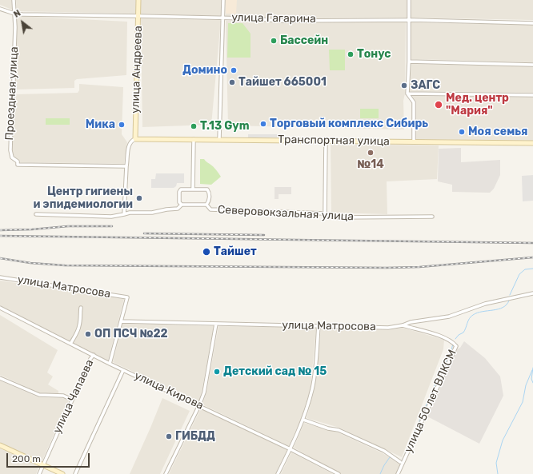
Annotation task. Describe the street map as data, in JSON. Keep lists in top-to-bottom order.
{
  "streets": {
    "street": [
      "улица Гагарина",
      "улица Андреева",
      "Проездная улица",
      "Транспортная улица",
      "Северовокзальная улица",
      "улица Матросова",
      "улица Кирова",
      "улица Чапаева",
      "улица 50 лет ВЛКСМ"
    ]
  },
  "crossings": [
    ["улица Гагарина", "улица Андреева"],
    ["улица Гагарина", "Проездная улица"],
    ["улица Андреева", "Транспортная улица"],
    ["улица Матросова", "улица 50 лет ВЛКСМ"],
    ["улица Кирова", "улица Чапаева"]
  ],
  "places": [
    "Бассейн",
    "Тонус",
    "Домино",
    "Тайшет 665001",
    "ЗАГС",
    "Мед. центр \"Мария\"",
    "Торговый комплекс Сибирь",
    "Мика",
    "T.13 Gym",
    "Моя семья",
    "№14",
    "Центр гигиены и эпидемиологии",
    "Тайшет",
    "ОП ПСЧ №22",
    "Детский сад № 15",
    "ГИБДД"
  ],
  "scale_bar": "200 m",
  "north": "top left"
}
